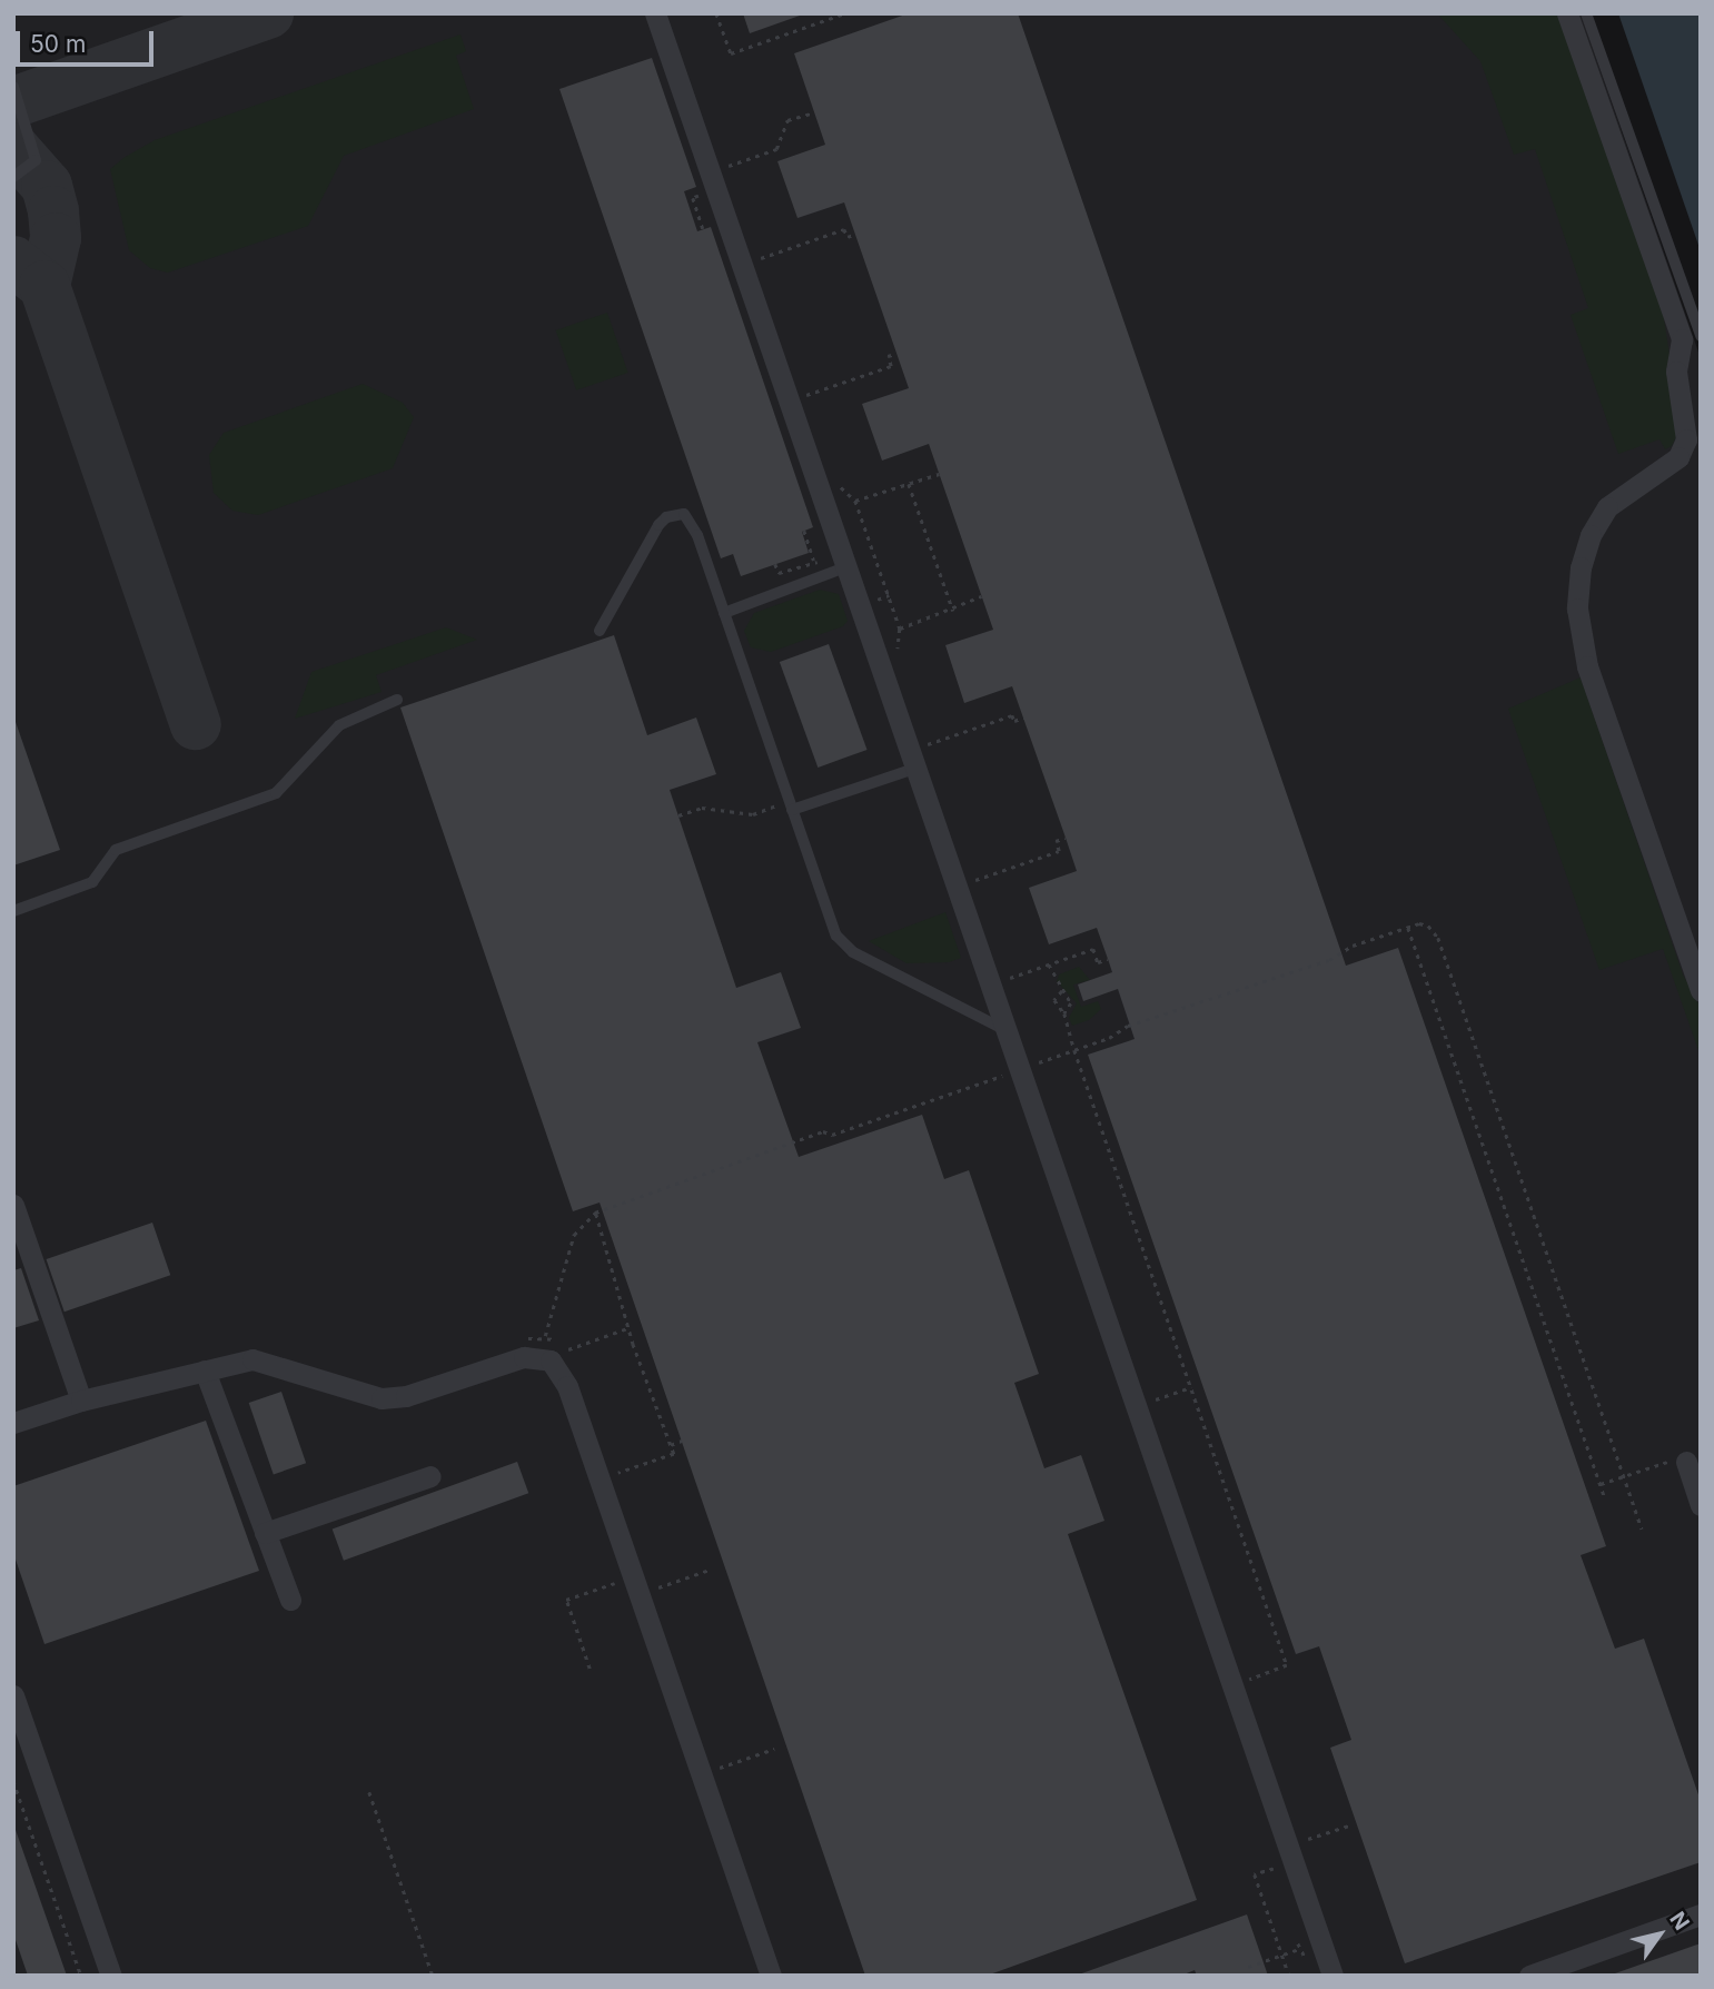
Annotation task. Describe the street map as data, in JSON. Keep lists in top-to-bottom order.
{
  "scale_bar": "50 m",
  "north": "top right"
}
